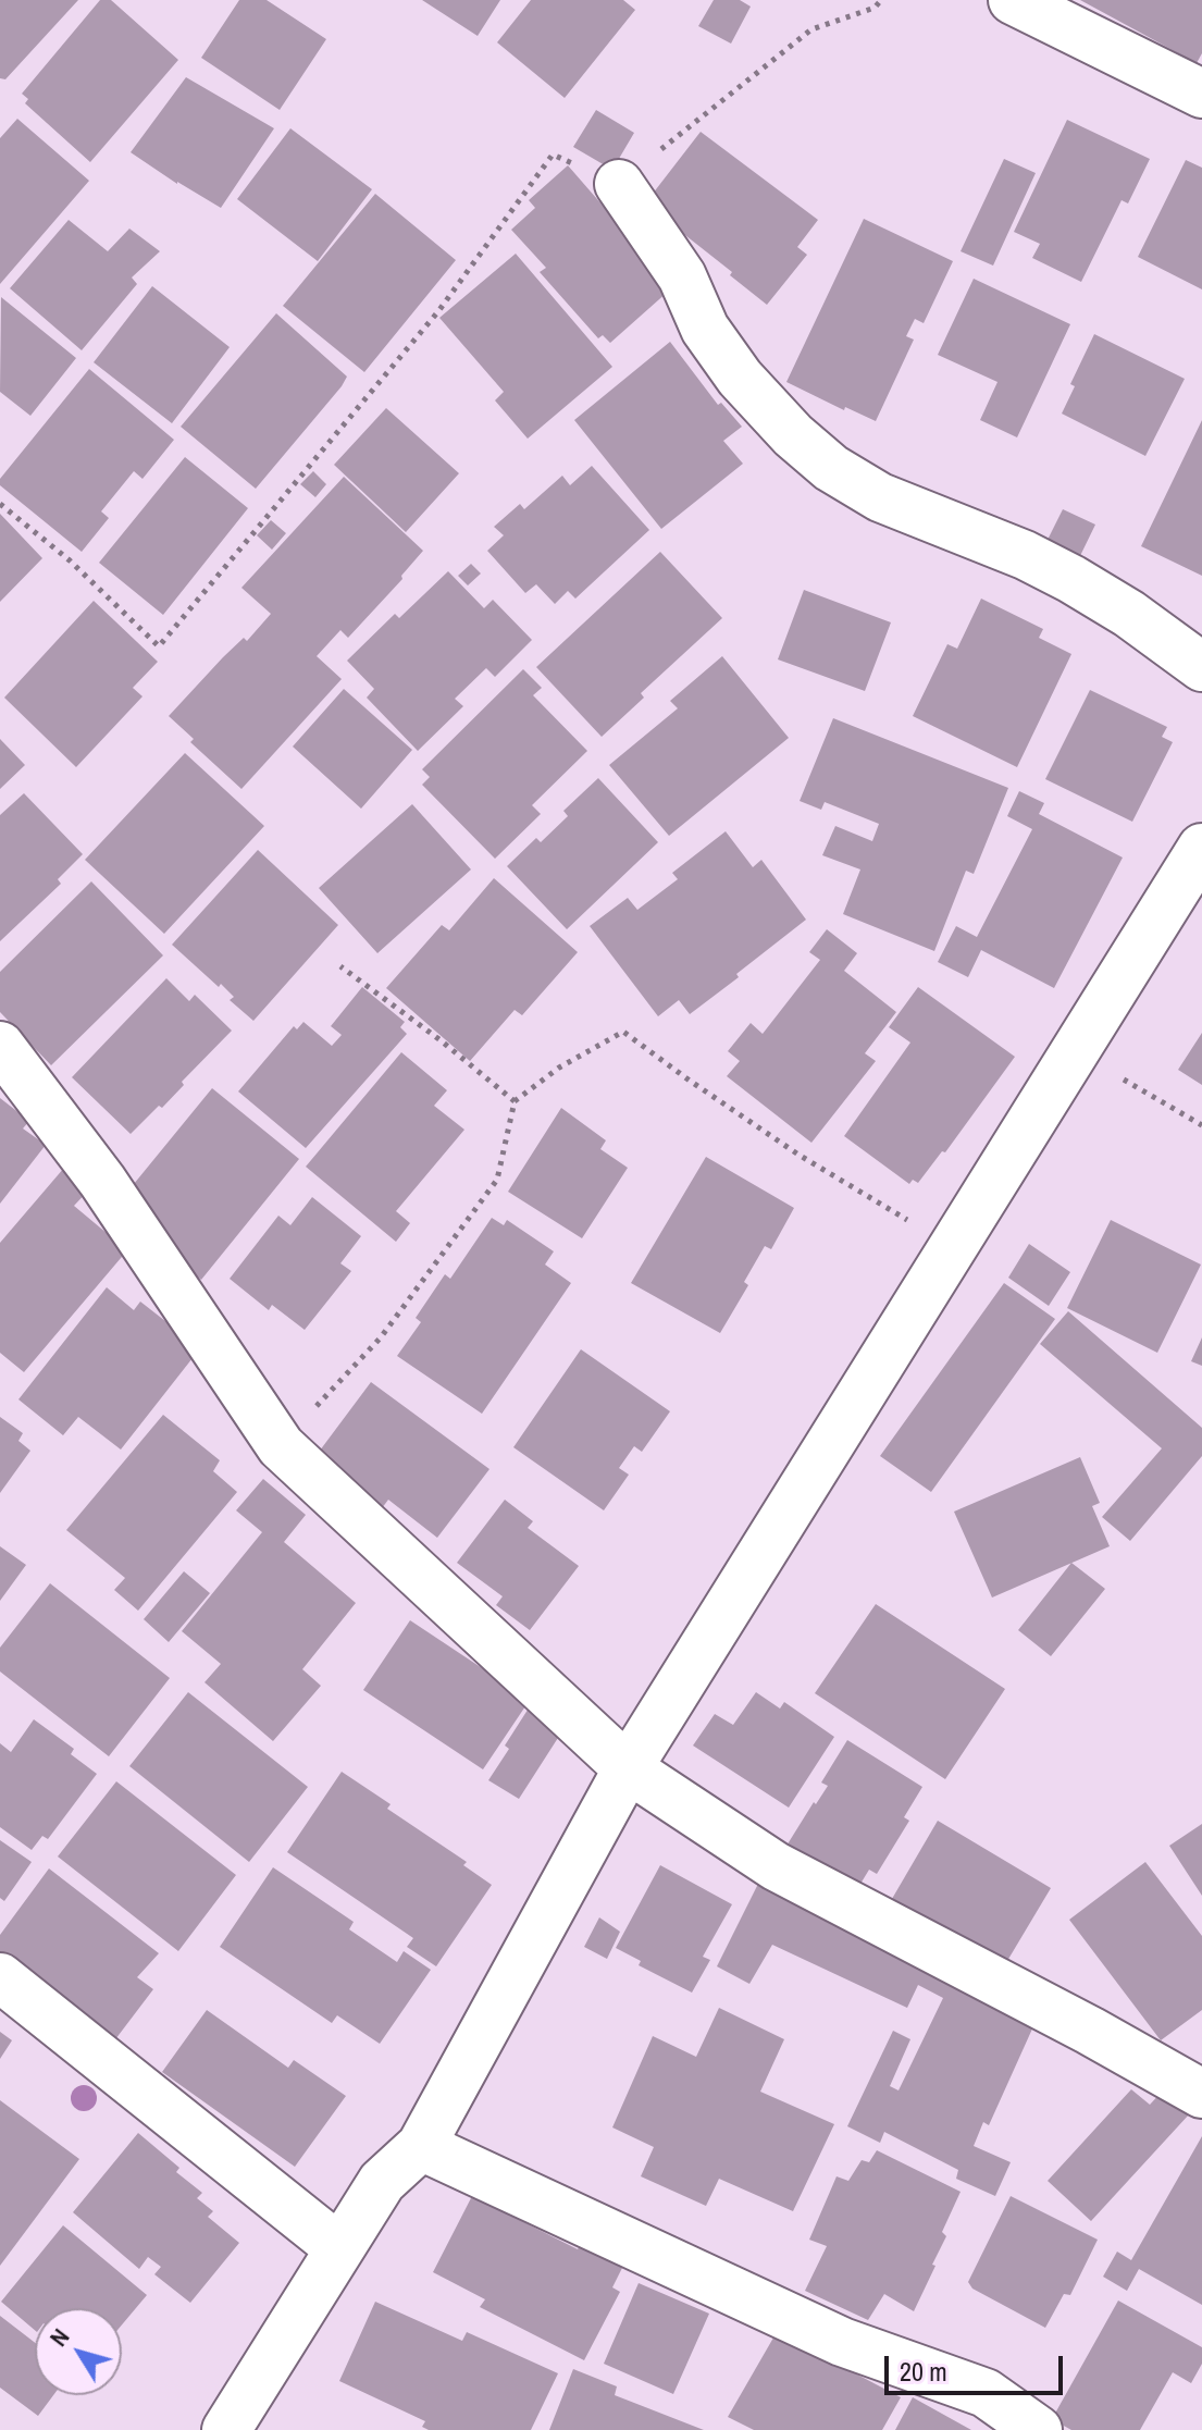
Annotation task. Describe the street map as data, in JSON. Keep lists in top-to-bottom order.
{
  "scale_bar": "20 m",
  "north": "top left"
}
